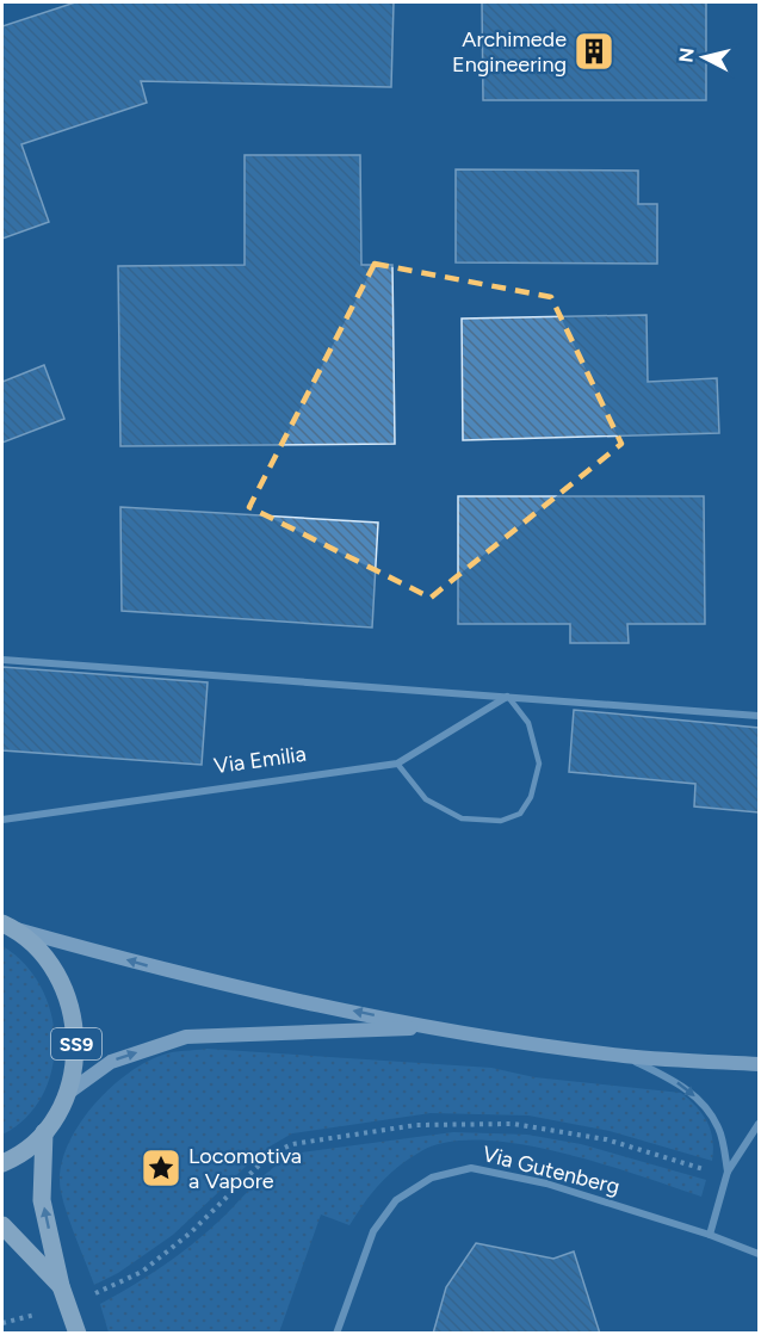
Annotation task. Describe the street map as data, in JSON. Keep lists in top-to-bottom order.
{
  "streets": {
    "main road": ["SS9"],
    "street": ["Via Emilia", "Via Gutenberg"]
  },
  "places": {
    "building": ["Archimede Engineering"],
    "place": ["Locomotiva a Vapore"]
  },
  "north": "left"
}
